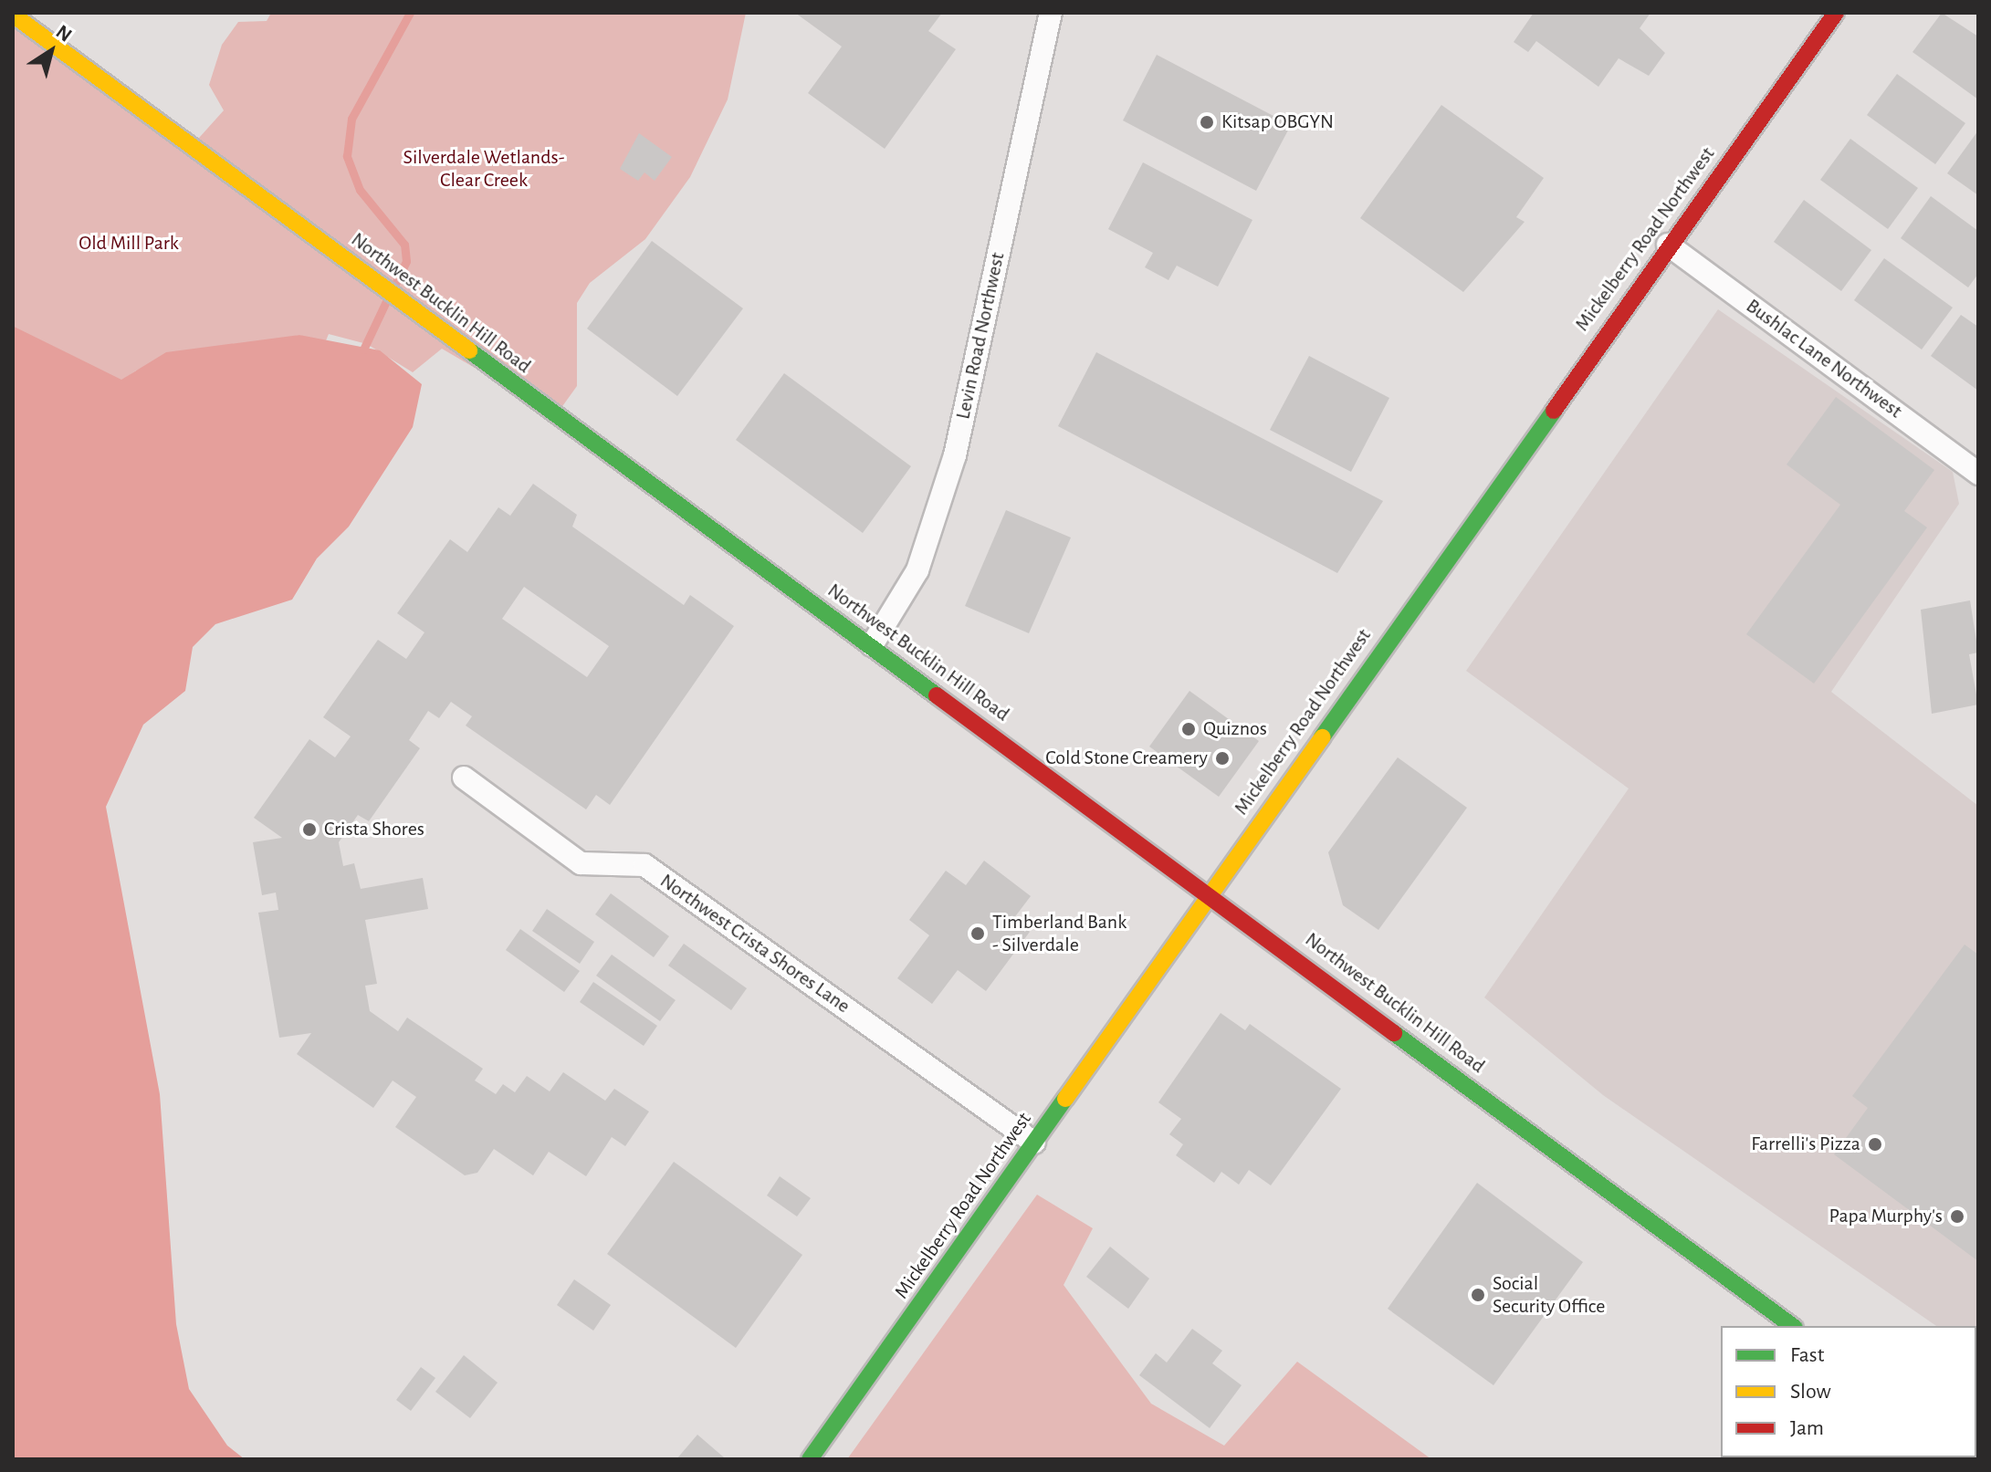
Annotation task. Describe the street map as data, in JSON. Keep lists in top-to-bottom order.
{
  "streets": {
    "main road": ["Mickelberry Road Northwest", "Northwest Bucklin Hill Road"],
    "street": ["Levin Road Northwest", "Bushlac Lane Northwest", "Northwest Crista Shores Lane"]
  },
  "crossings": [
    ["Mickelberry Road Northwest", "Northwest Bucklin Hill Road"],
    ["Mickelberry Road Northwest", "Bushlac Lane Northwest"],
    ["Mickelberry Road Northwest", "Northwest Crista Shores Lane"],
    ["Northwest Bucklin Hill Road", "Levin Road Northwest"]
  ],
  "parks": ["Silverdale Wetlands- Clear Creek", "Old Mill Park"],
  "places": [
    "Kitsap OBGYN",
    "Quiznos",
    "Cold Stone Creamery",
    "Crista Shores",
    "Timberland Bank - Silverdale",
    "Farrelli's Pizza",
    "Papa Murphy's",
    "Social Security Office"
  ],
  "legend": ["Fast", "Slow", "Jam"],
  "north": "top right"
}
